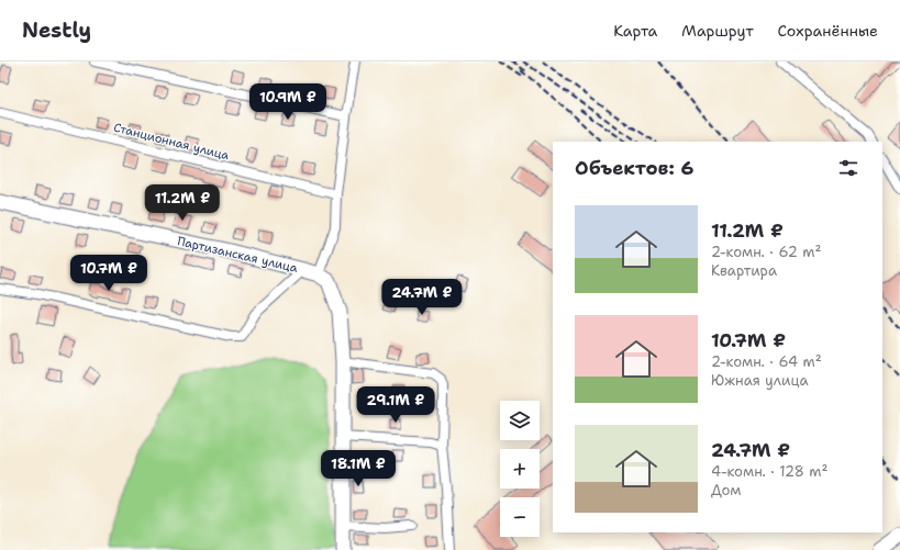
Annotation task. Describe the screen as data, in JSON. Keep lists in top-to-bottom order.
{
  "streets": {
    "main road": ["Партизанская улица"],
    "street": ["Станционная улица"]
  },
  "page": {
    "header": "Nestly",
    "nav": ["Карта", "Маршрут", "Сохранённые"],
    "price": [
      "10.9M ₽",
      "11.2M ₽",
      "10.7M ₽",
      "24.7M ₽",
      "29.1M ₽",
      "18.1M ₽"
    ],
    "heading": "Объектов: 6",
    "list": [
      {
        "name": "11.2M ₽",
        "note": "2-комн. · 62 m² · Квартира"
      },
      {
        "name": "10.7M ₽",
        "note": "2-комн. · 64 m² · Южная улица"
      },
      {
        "name": "24.7M ₽",
        "note": "4-комн. · 128 m² · Дом"
      }
    ],
    "map_buttons": ["+", "−"]
  }
}
